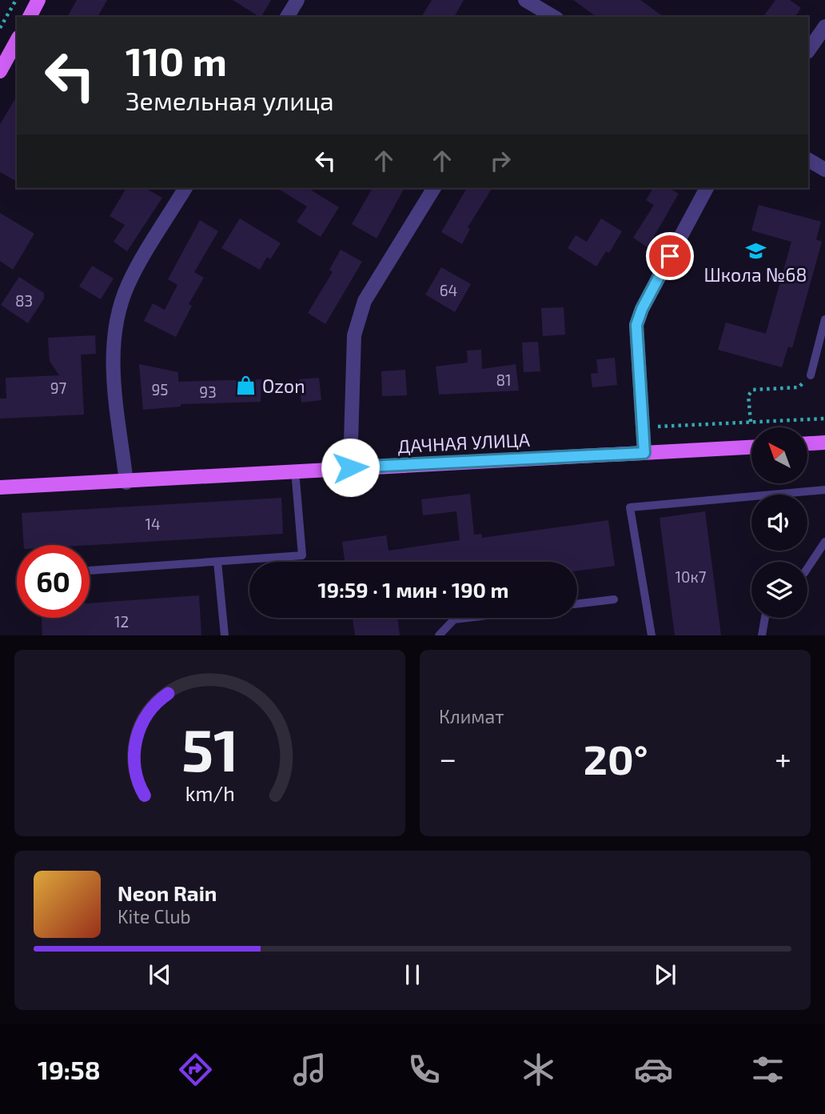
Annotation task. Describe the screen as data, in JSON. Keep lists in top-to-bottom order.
{
  "streets": {
    "main road": ["ДАЧНАЯ УЛИЦА"]
  },
  "places": {
    "school or university": ["Школа №68"],
    "shop": ["Ozon"]
  },
  "house_numbers": [
    "64",
    "83",
    "81",
    "97",
    "95",
    "93",
    "14",
    "10к7",
    "12"
  ],
  "north": "top left",
  "page": {
    "turn": ["110 m", "Земельная улица"],
    "limit": "60",
    "trip": "19:59 · 1 мин · 190 m",
    "tile": "Климат",
    "heat": ["−", "20°", "+"],
    "song": ["Neon Rain", "Kite Club"],
    "tabs": "19:58",
    "gauge": ["51", "km/h"]
  }
}
